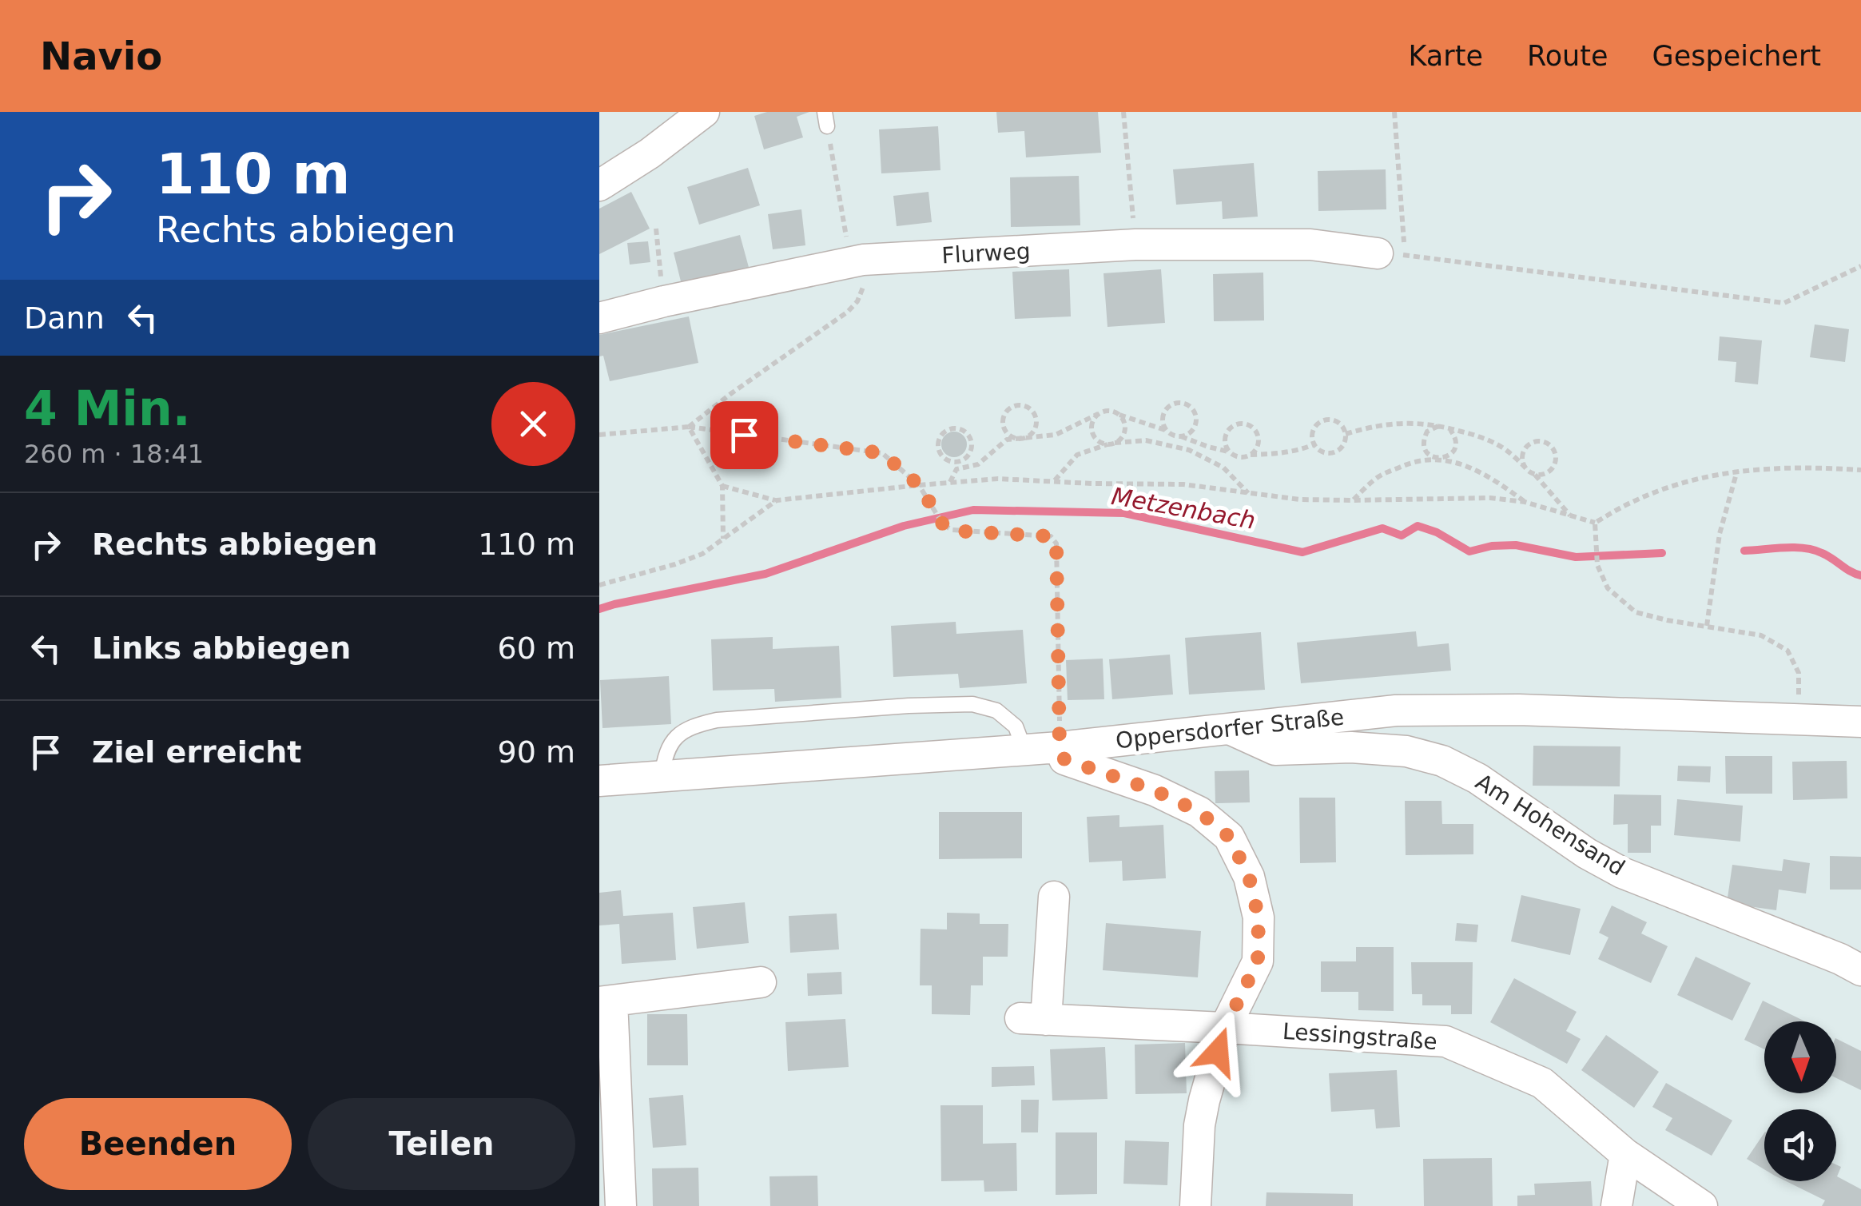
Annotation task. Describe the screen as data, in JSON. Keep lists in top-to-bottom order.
{
  "streets": {
    "street": [
      "Flurweg",
      "Oppersdorfer Straße",
      "Am Hohensand",
      "Lessingstraße"
    ]
  },
  "crossings": [
    ["Oppersdorfer Straße", "Am Hohensand"]
  ],
  "water": ["Metzenbach"],
  "north": "bottom",
  "page": {
    "header": "Navio",
    "nav": ["Karte", "Route", "Gespeichert"],
    "turn": ["110 m", "Rechts abbiegen"],
    "then": "Dann",
    "heading": ["4 Min.", "260 m · 18:41"],
    "list": [
      {
        "name": "Rechts abbiegen",
        "value": "110 m"
      },
      {
        "name": "Links abbiegen",
        "value": "60 m"
      },
      {
        "name": "Ziel erreicht",
        "value": "90 m"
      }
    ],
    "buttons": ["Beenden", "Teilen"]
  }
}
